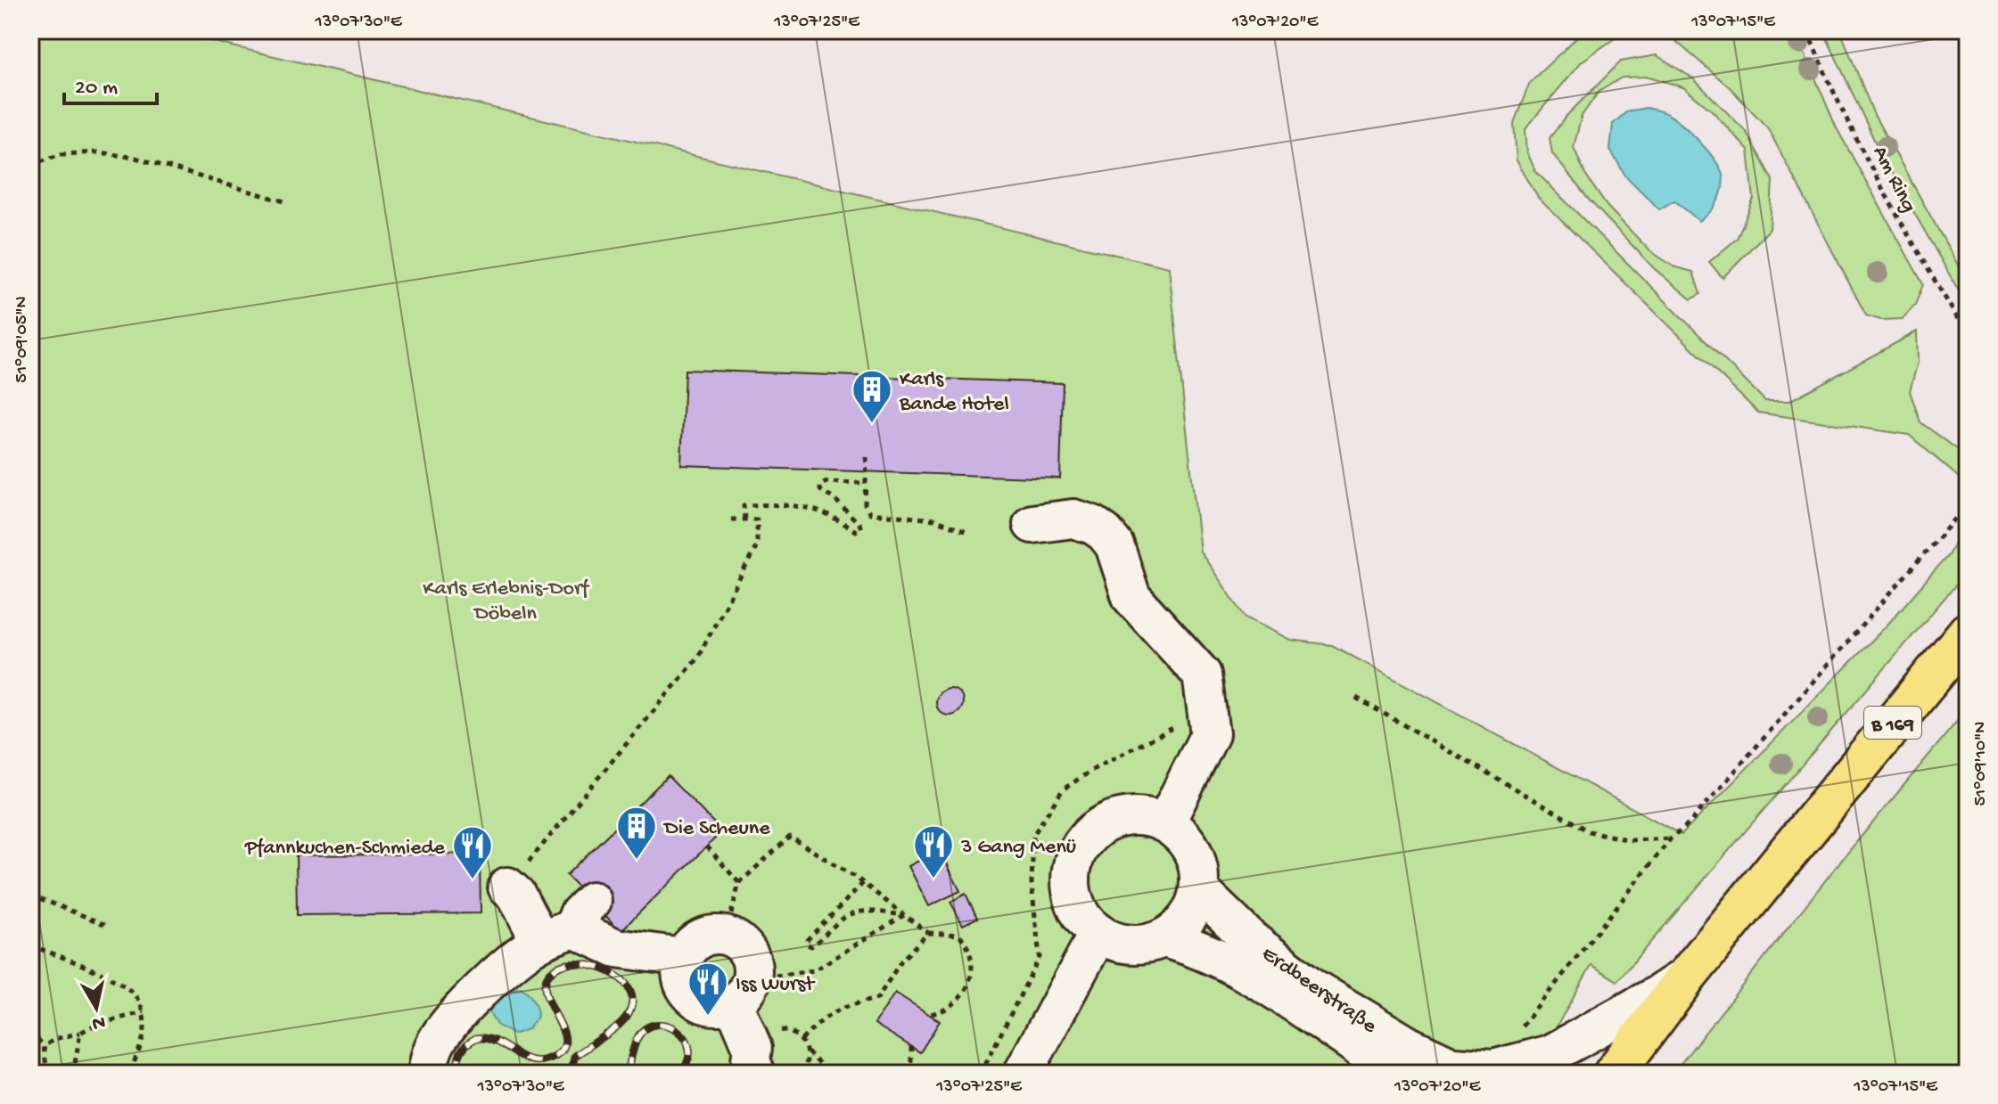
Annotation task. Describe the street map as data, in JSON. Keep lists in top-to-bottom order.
{
  "streets": {
    "main road": ["B 169"],
    "street": ["Erdbeerstraße"],
    "path": ["Am Ring"]
  },
  "crossings": [
    ["B 169", "Erdbeerstraße"]
  ],
  "parks": ["Karls Erlebnis-Dorf Döbeln"],
  "places": {
    "building": ["Karls Bande Hotel", "Die Scheune"],
    "restaurant": ["3 Gang Menü", "Pfannkuchen-Schmiede", "Iss Wurst"]
  },
  "scale_bar": "20 m",
  "north": "bottom",
  "coordinates": [
    "13°07'30\"E",
    "13°07'25\"E",
    "13°07'20\"E",
    "13°07'15\"E",
    "51°09'05\"N",
    "51°09'10\"N"
  ]
}
